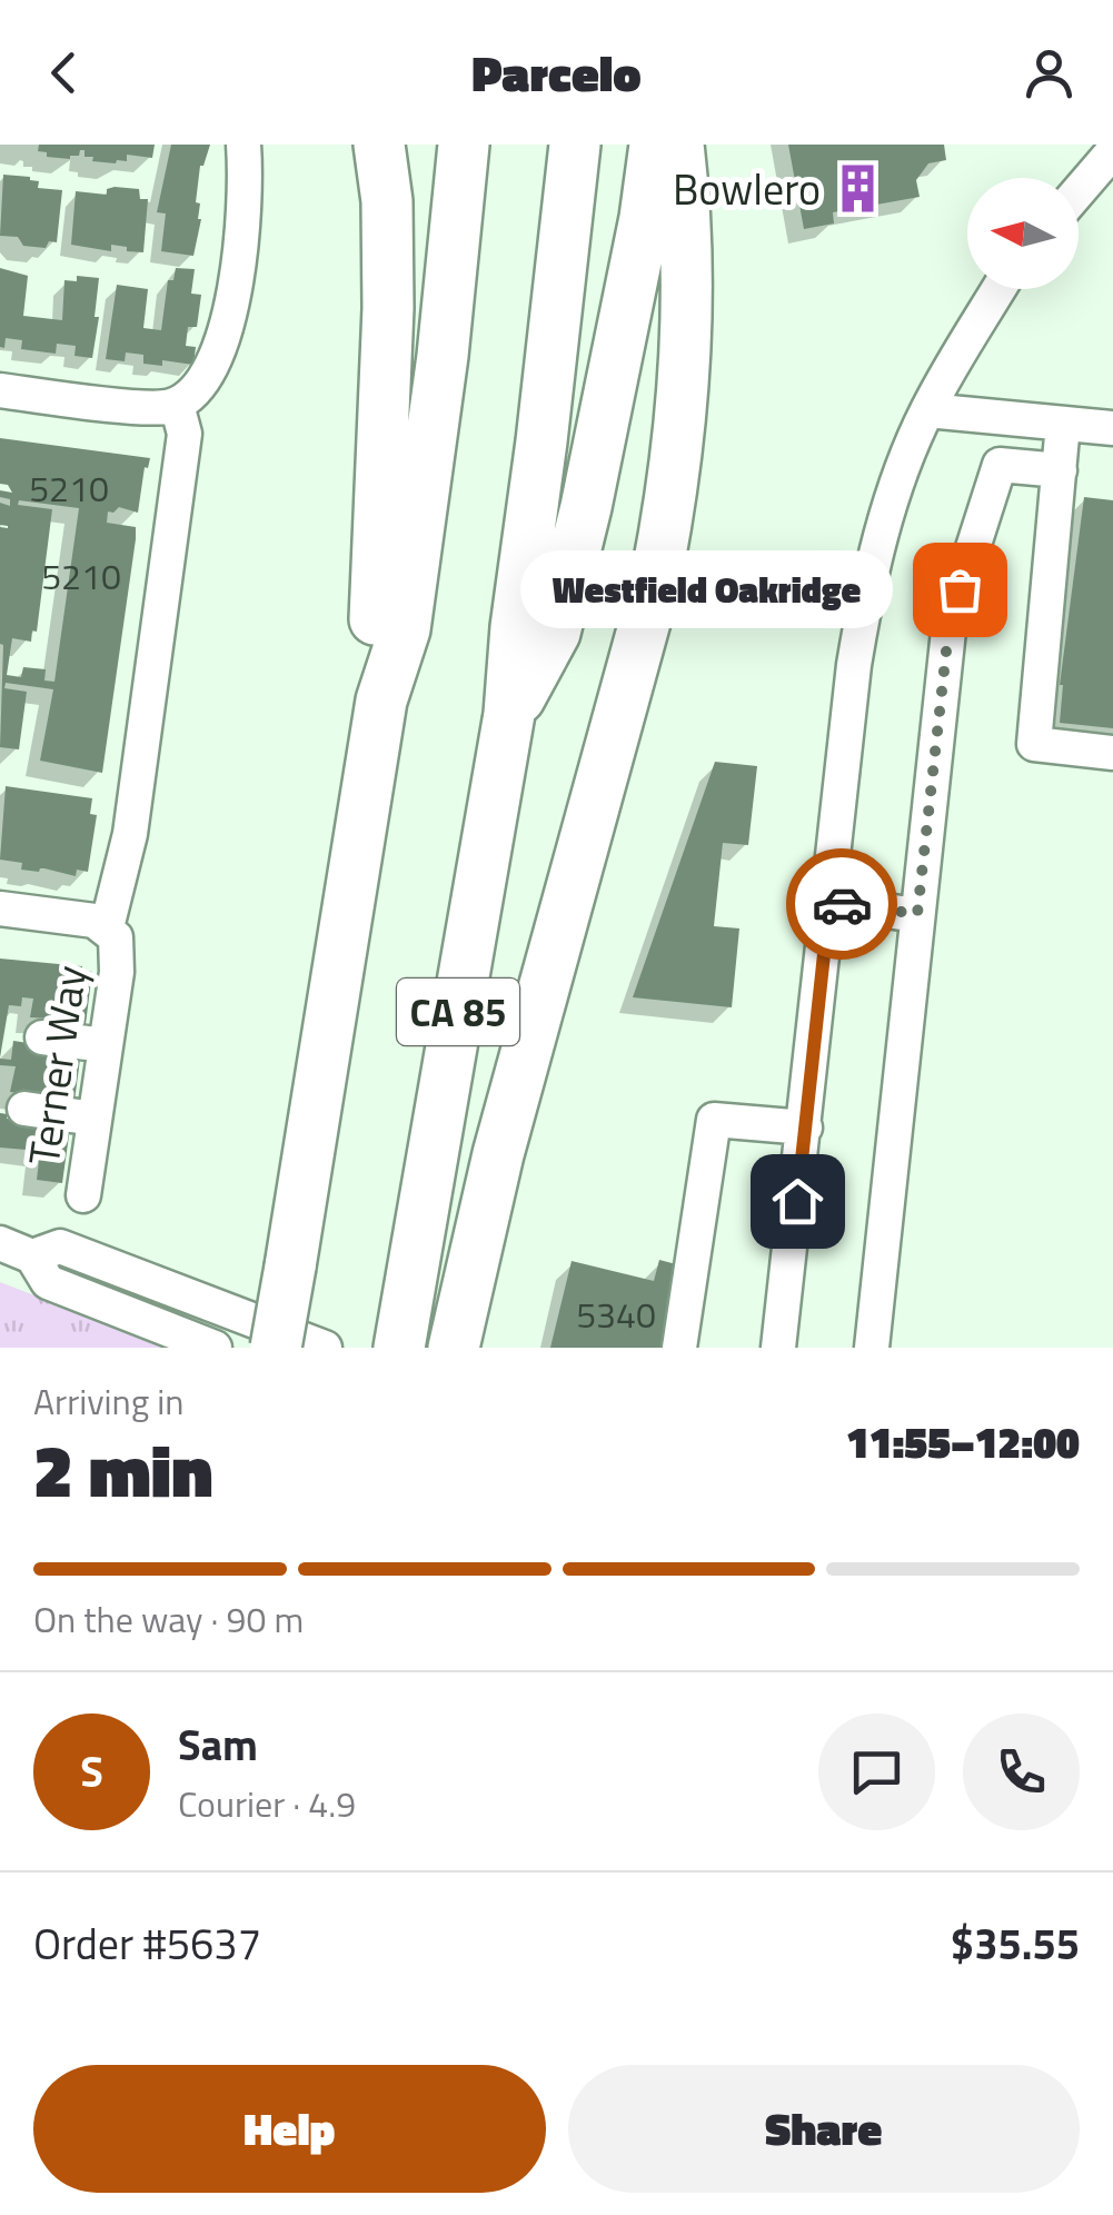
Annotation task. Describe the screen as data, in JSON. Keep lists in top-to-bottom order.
{
  "streets": {
    "highway": ["CA 85"],
    "street": ["Terner Way"]
  },
  "places": {
    "building": ["Bowlero"],
    "other": ["Westfield Oakridge"]
  },
  "house_numbers": ["5210", "5210", "5340"],
  "north": "left",
  "page": {
    "header": "Parcelo",
    "bubble": "Westfield Oakridge",
    "heading": ["2 min", "Arriving in", "11:55–12:00"],
    "panel": [
      "Sam",
      "Courier · 4.9",
      "Order #5637",
      "$35.55"
    ],
    "bar": "On the way · 90 m",
    "round": "S",
    "buttons": ["Help", "Share"]
  }
}
